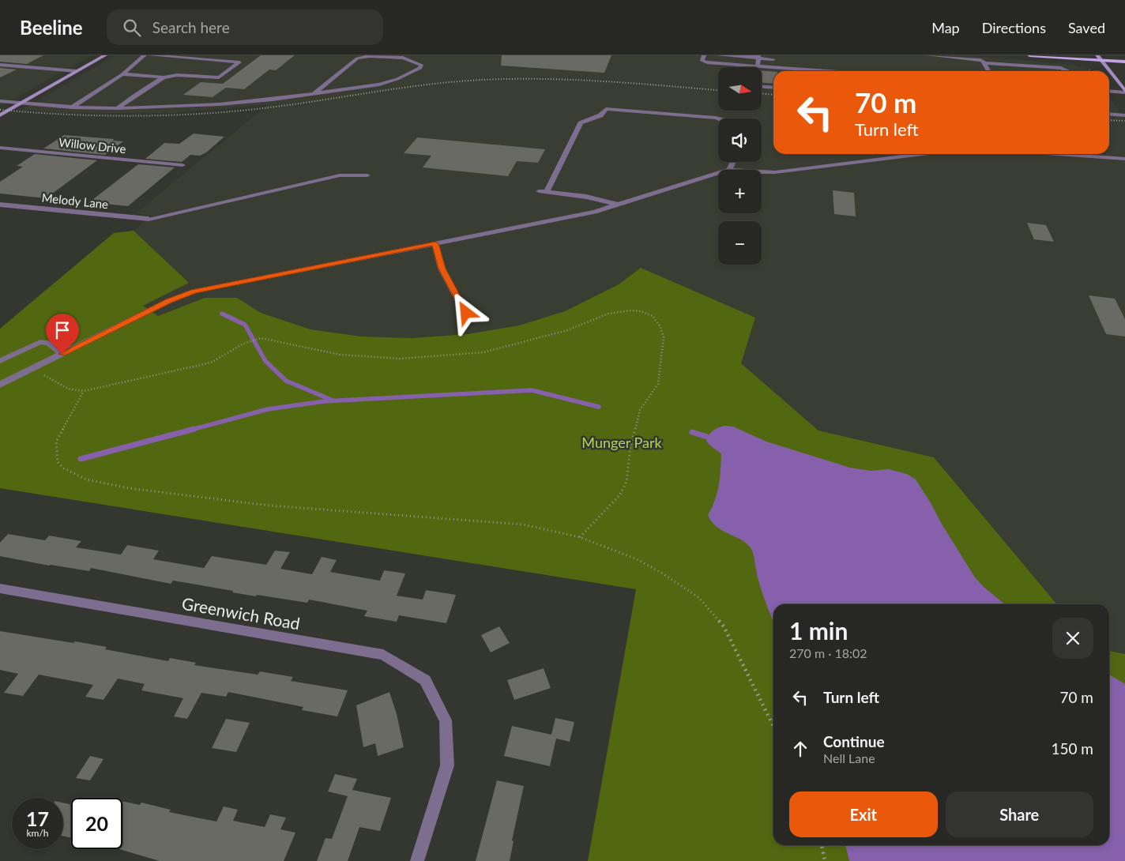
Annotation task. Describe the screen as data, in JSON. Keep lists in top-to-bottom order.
{
  "streets": {
    "street": ["Willow Drive", "Melody Lane", "Greenwich Road"]
  },
  "parks": ["Munger Park"],
  "north": "right",
  "page": {
    "header": "Beeline",
    "search": "Search here",
    "nav": ["Map", "Directions", "Saved"],
    "map_buttons": ["+", "−"],
    "turn": ["70 m", "Turn left"],
    "heading": ["1 min", "270 m · 18:02"],
    "list": [
      {
        "name": "Turn left",
        "value": "70 m"
      },
      {
        "name": "Continue",
        "note": "Nell Lane",
        "value": "150 m"
      }
    ],
    "buttons": ["Exit", "Share"],
    "speed": "17 km/h",
    "limit": "20"
  }
}
